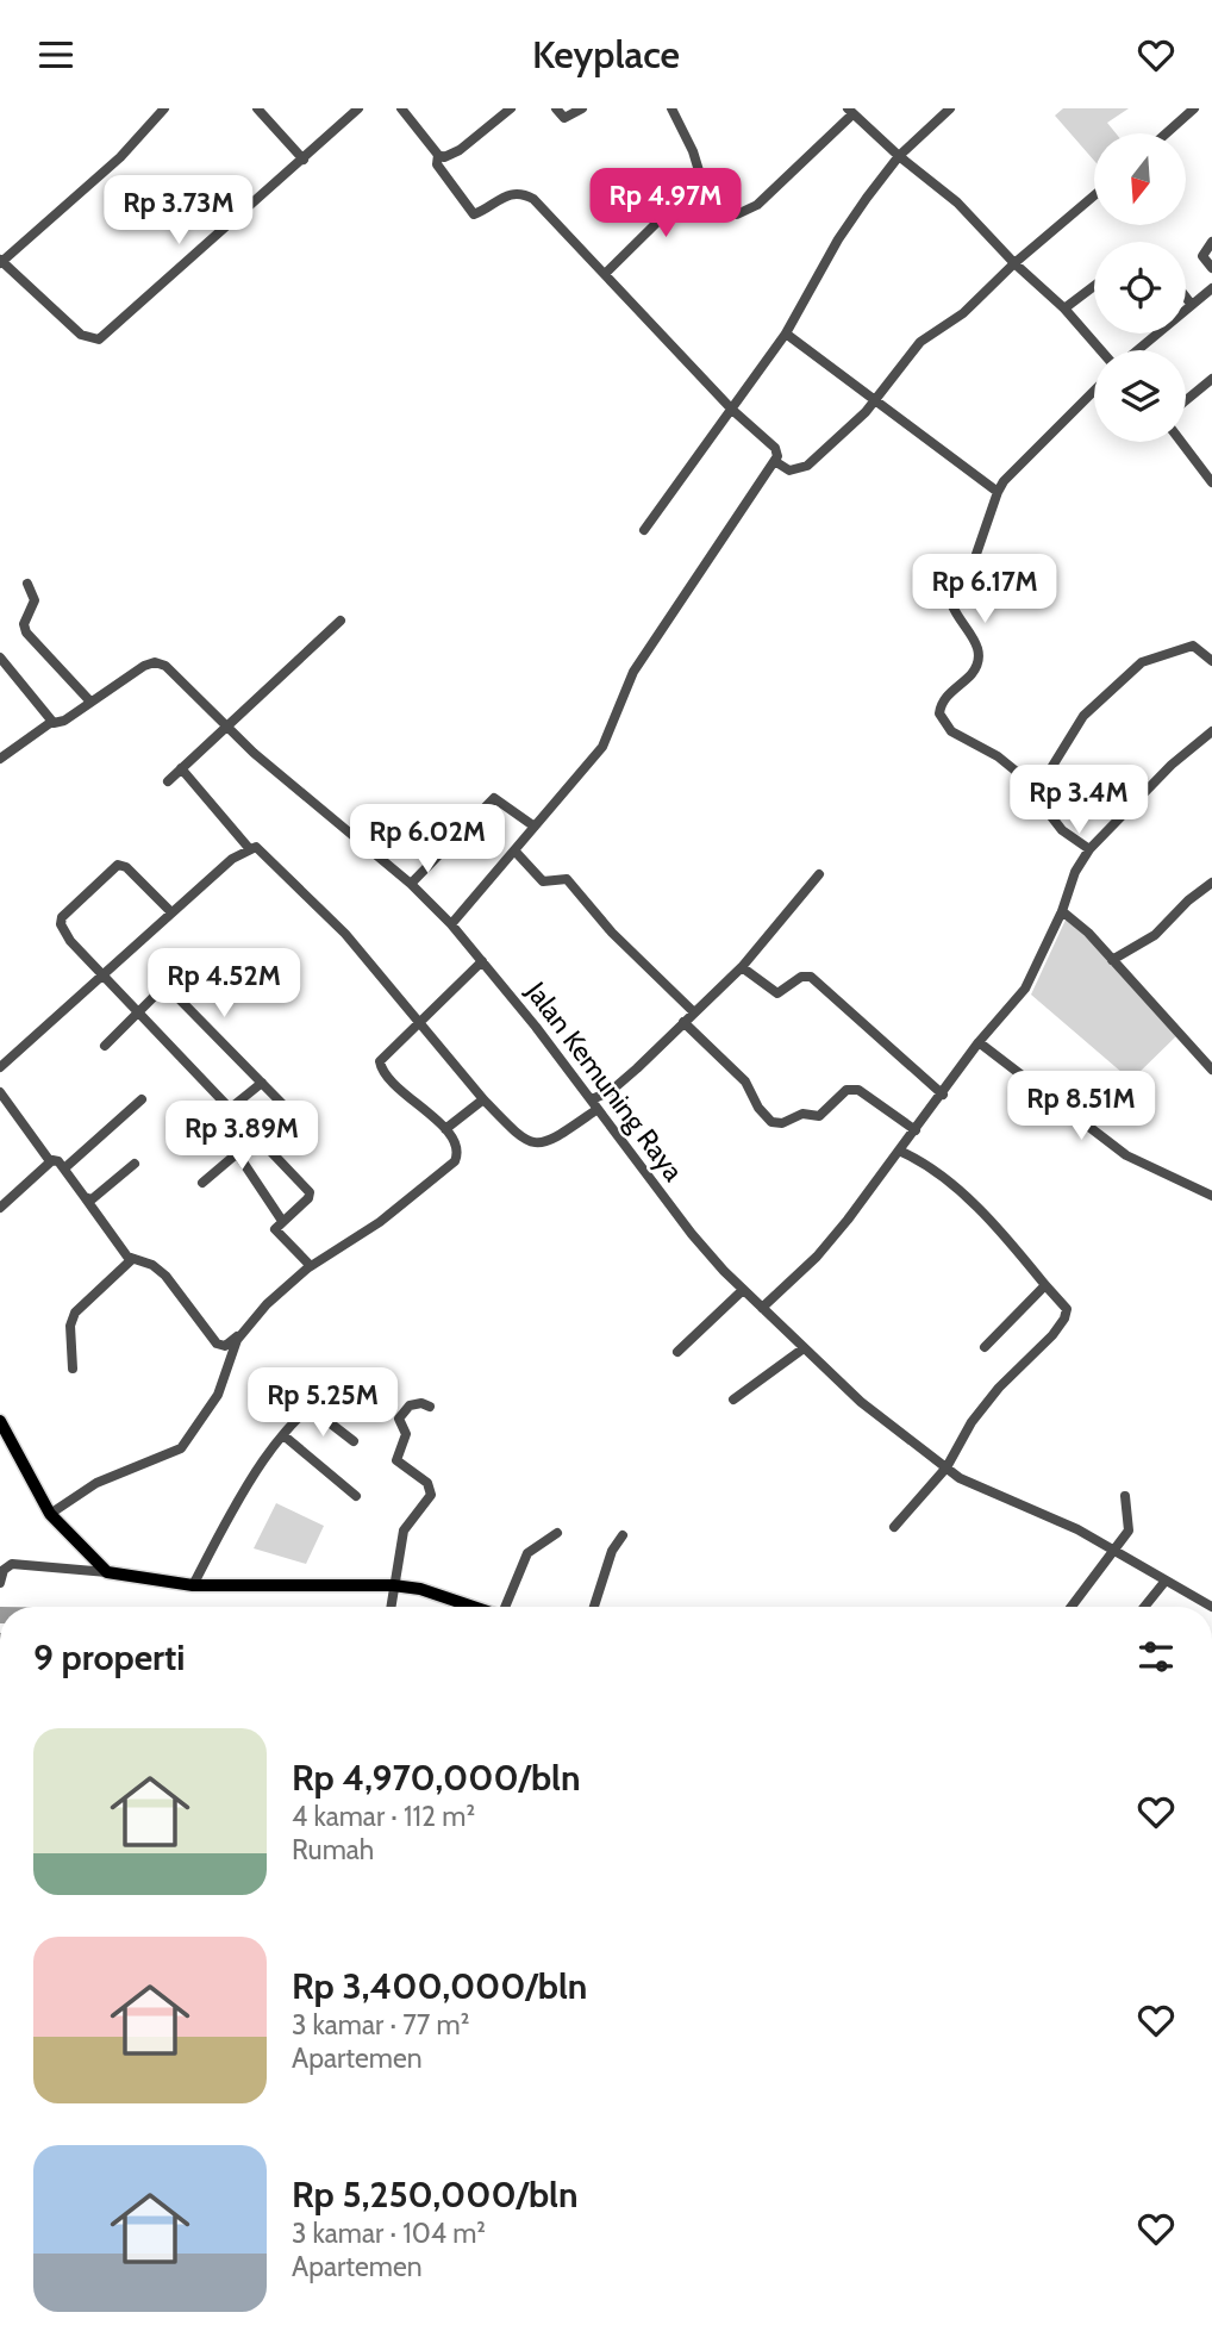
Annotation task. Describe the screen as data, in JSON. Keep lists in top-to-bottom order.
{
  "streets": {
    "street": ["Jalan Kemuning Raya"]
  },
  "north": "bottom",
  "page": {
    "header": "Keyplace",
    "price": [
      "Rp 4.97M",
      "Rp 3.73M",
      "Rp 6.17M",
      "Rp 3.4M",
      "Rp 6.02M",
      "Rp 4.52M",
      "Rp 8.51M",
      "Rp 3.89M",
      "Rp 5.25M"
    ],
    "heading": "9 properti",
    "list": [
      {
        "name": "Rp 4,970,000/bln",
        "note": "4 kamar · 112 m² · Rumah"
      },
      {
        "name": "Rp 3,400,000/bln",
        "note": "3 kamar · 77 m² · Apartemen"
      },
      {
        "name": "Rp 5,250,000/bln",
        "note": "3 kamar · 104 m² · Apartemen"
      }
    ]
  }
}
